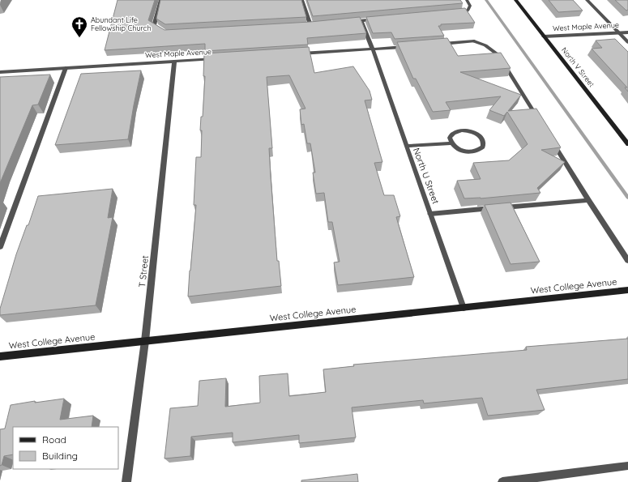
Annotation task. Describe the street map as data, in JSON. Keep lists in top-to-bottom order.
{
  "streets": {
    "street": [
      "West Maple Avenue",
      "North V Street",
      "North U Street",
      "T Street",
      "West College Avenue"
    ]
  },
  "crossings": [
    ["West Maple Avenue", "North V Street"],
    ["West Maple Avenue", "T Street"],
    ["North U Street", "West College Avenue"],
    ["T Street", "West College Avenue"]
  ],
  "places": {
    "church": ["Abundant Life Fellowship Church"]
  },
  "legend": ["Road", "Building"]
}
